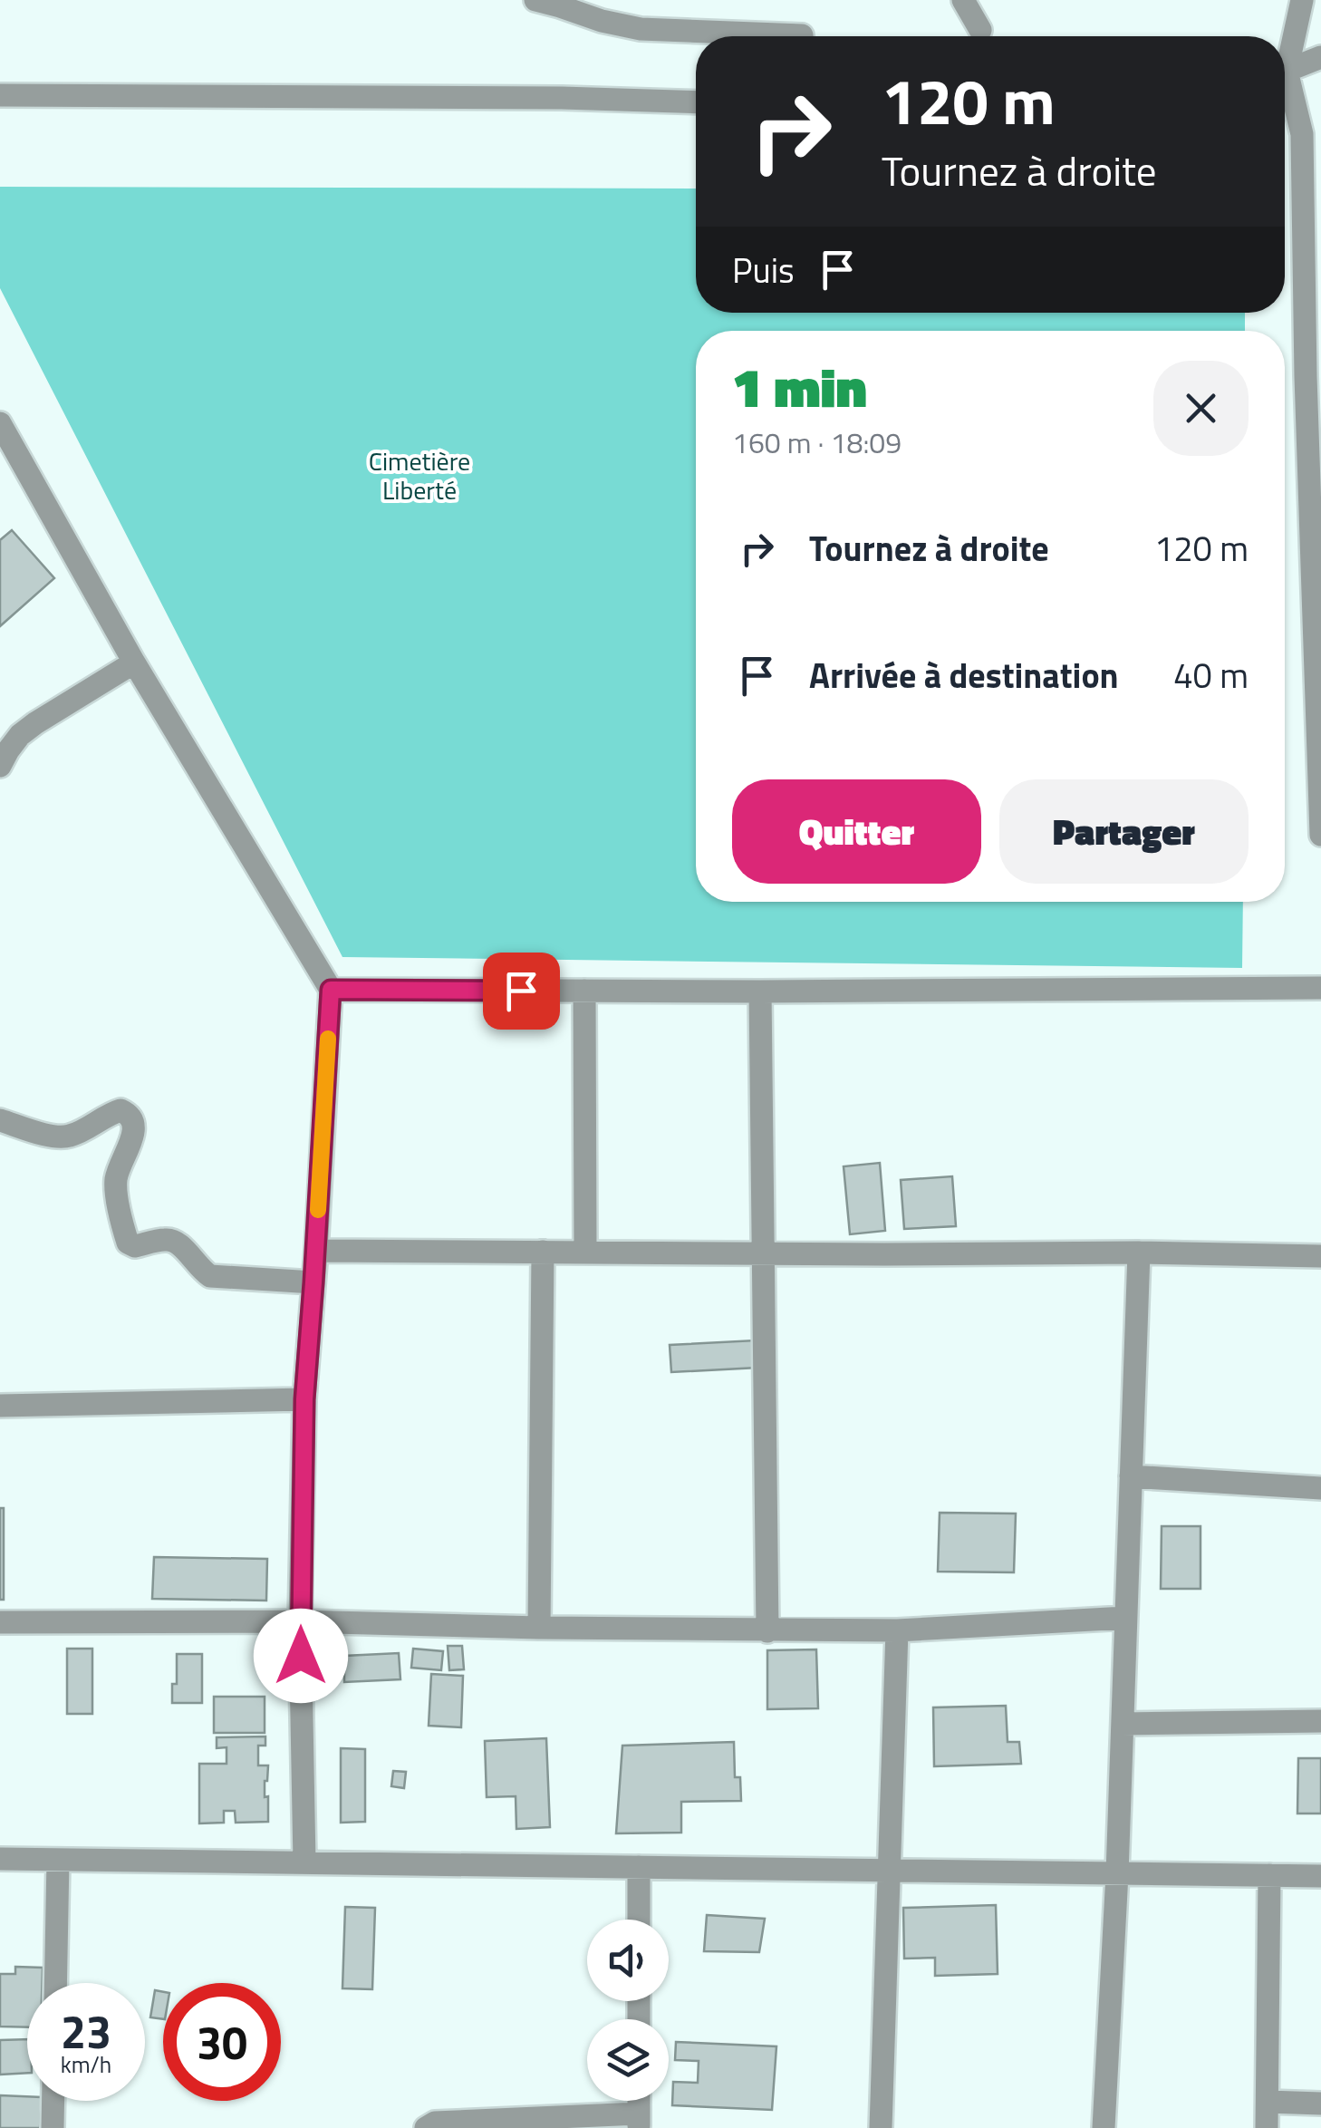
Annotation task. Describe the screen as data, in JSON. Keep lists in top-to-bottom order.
{
  "parks": ["Cimetière Liberté"],
  "page": {
    "turn": ["120 m", "Tournez à droite"],
    "then": "Puis",
    "heading": ["1 min", "160 m · 18:09"],
    "list": [
      {
        "name": "Tournez à droite",
        "value": "120 m"
      },
      {
        "name": "Arrivée à destination",
        "value": "40 m"
      }
    ],
    "buttons": ["Quitter", "Partager"],
    "speed": "23 km/h",
    "limit": "30"
  }
}
